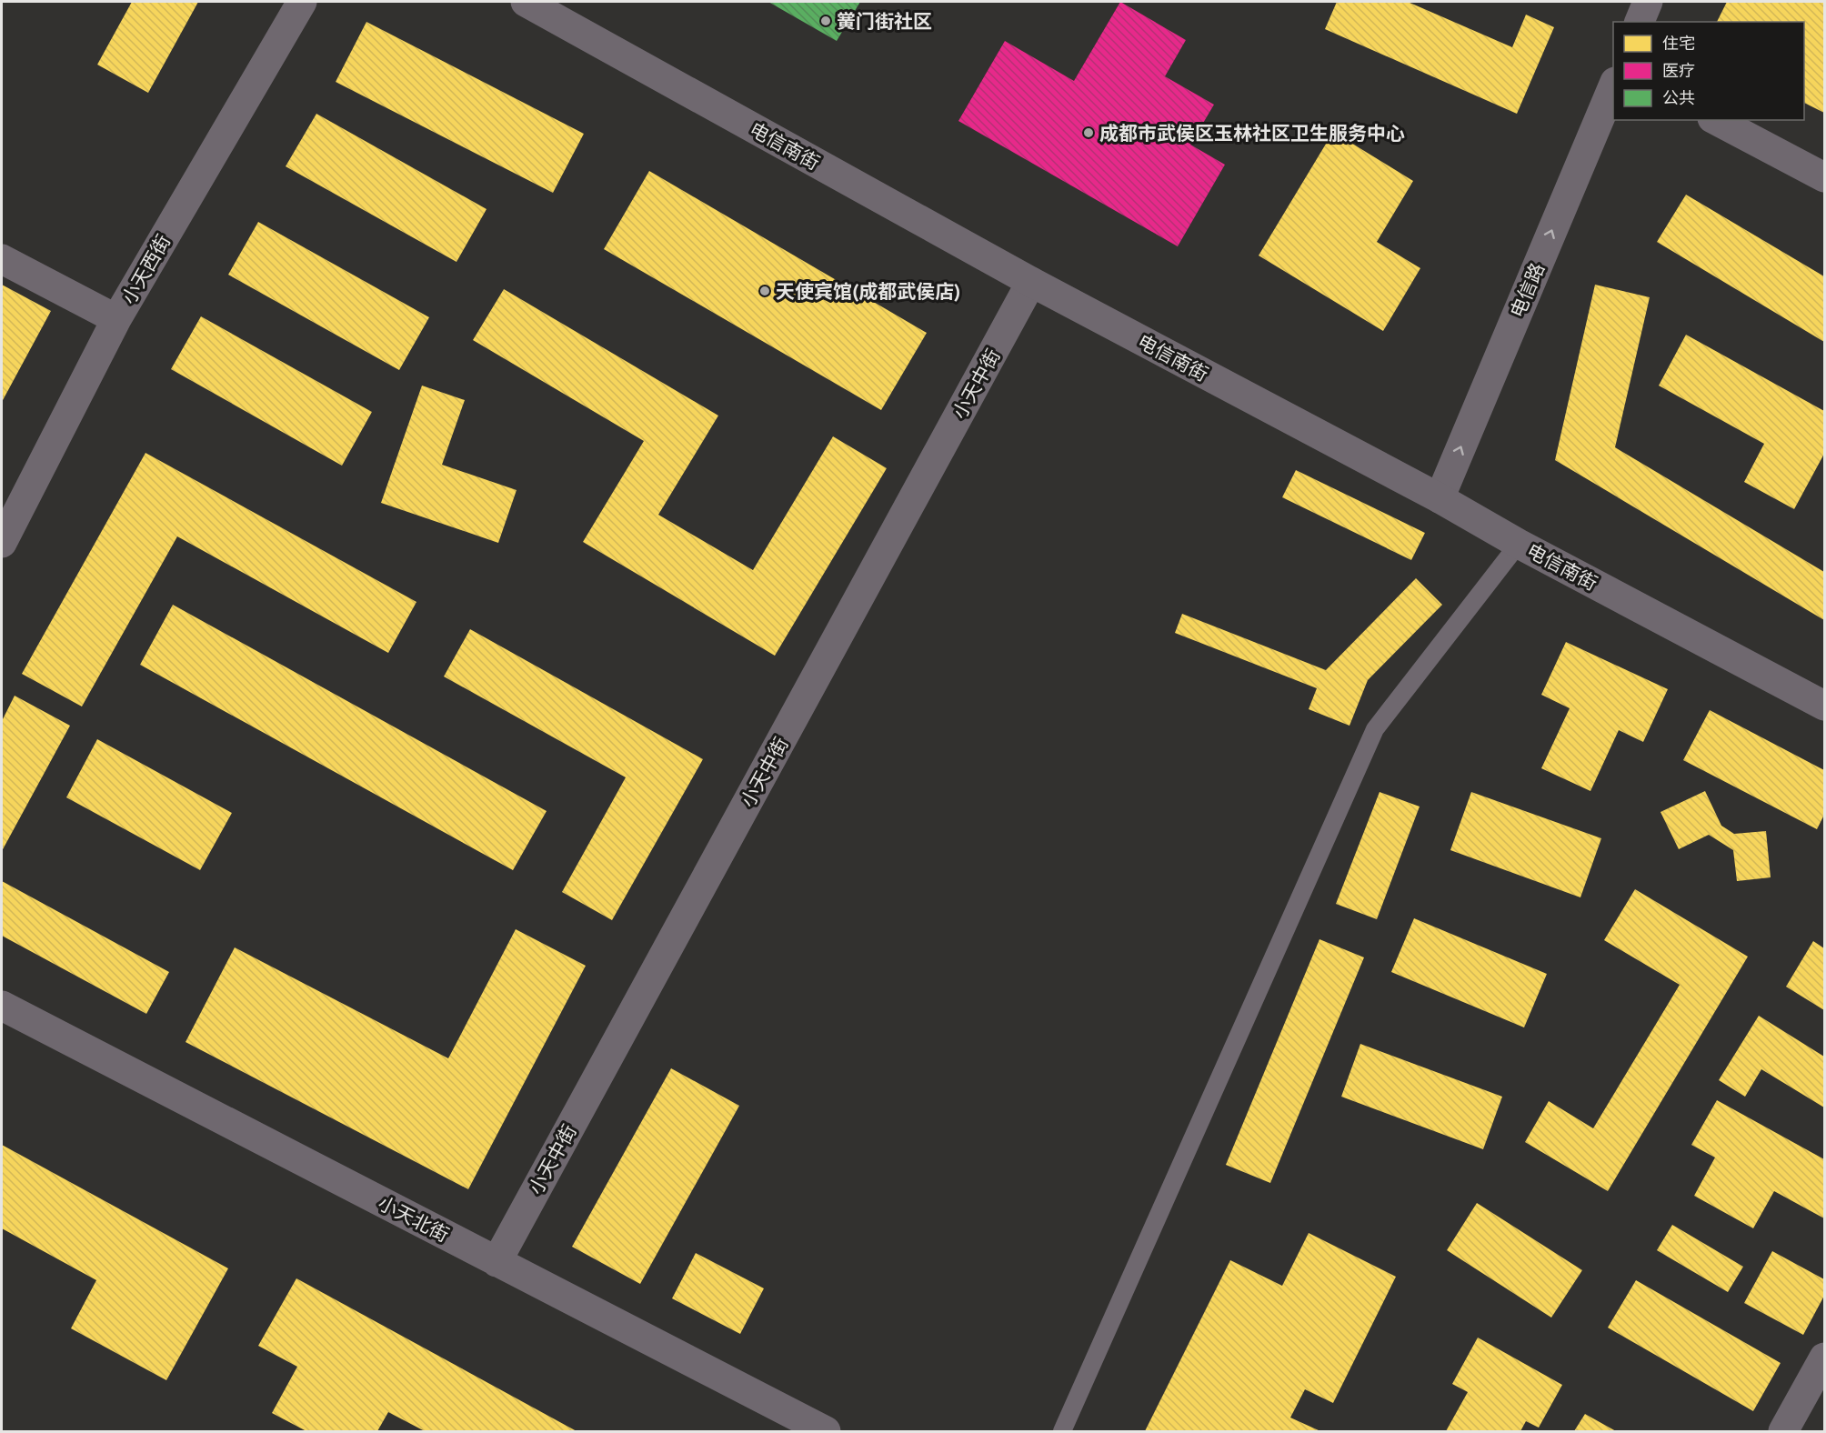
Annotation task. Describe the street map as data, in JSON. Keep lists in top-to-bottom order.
{
  "streets": {
    "street": [
      "电信南街",
      "小天西街",
      "电信路",
      "小天中街",
      "小天北街"
    ]
  },
  "crossings": [
    ["电信南街", "电信路"],
    ["电信南街", "小天中街"],
    ["小天中街", "小天北街"]
  ],
  "one_way": ["电信路"],
  "places": ["黉门街社区", "成都市武侯区玉林社区卫生服务中心", "天使宾馆(成都武侯店)"],
  "legend": ["住宅", "医疗", "公共"]
}
